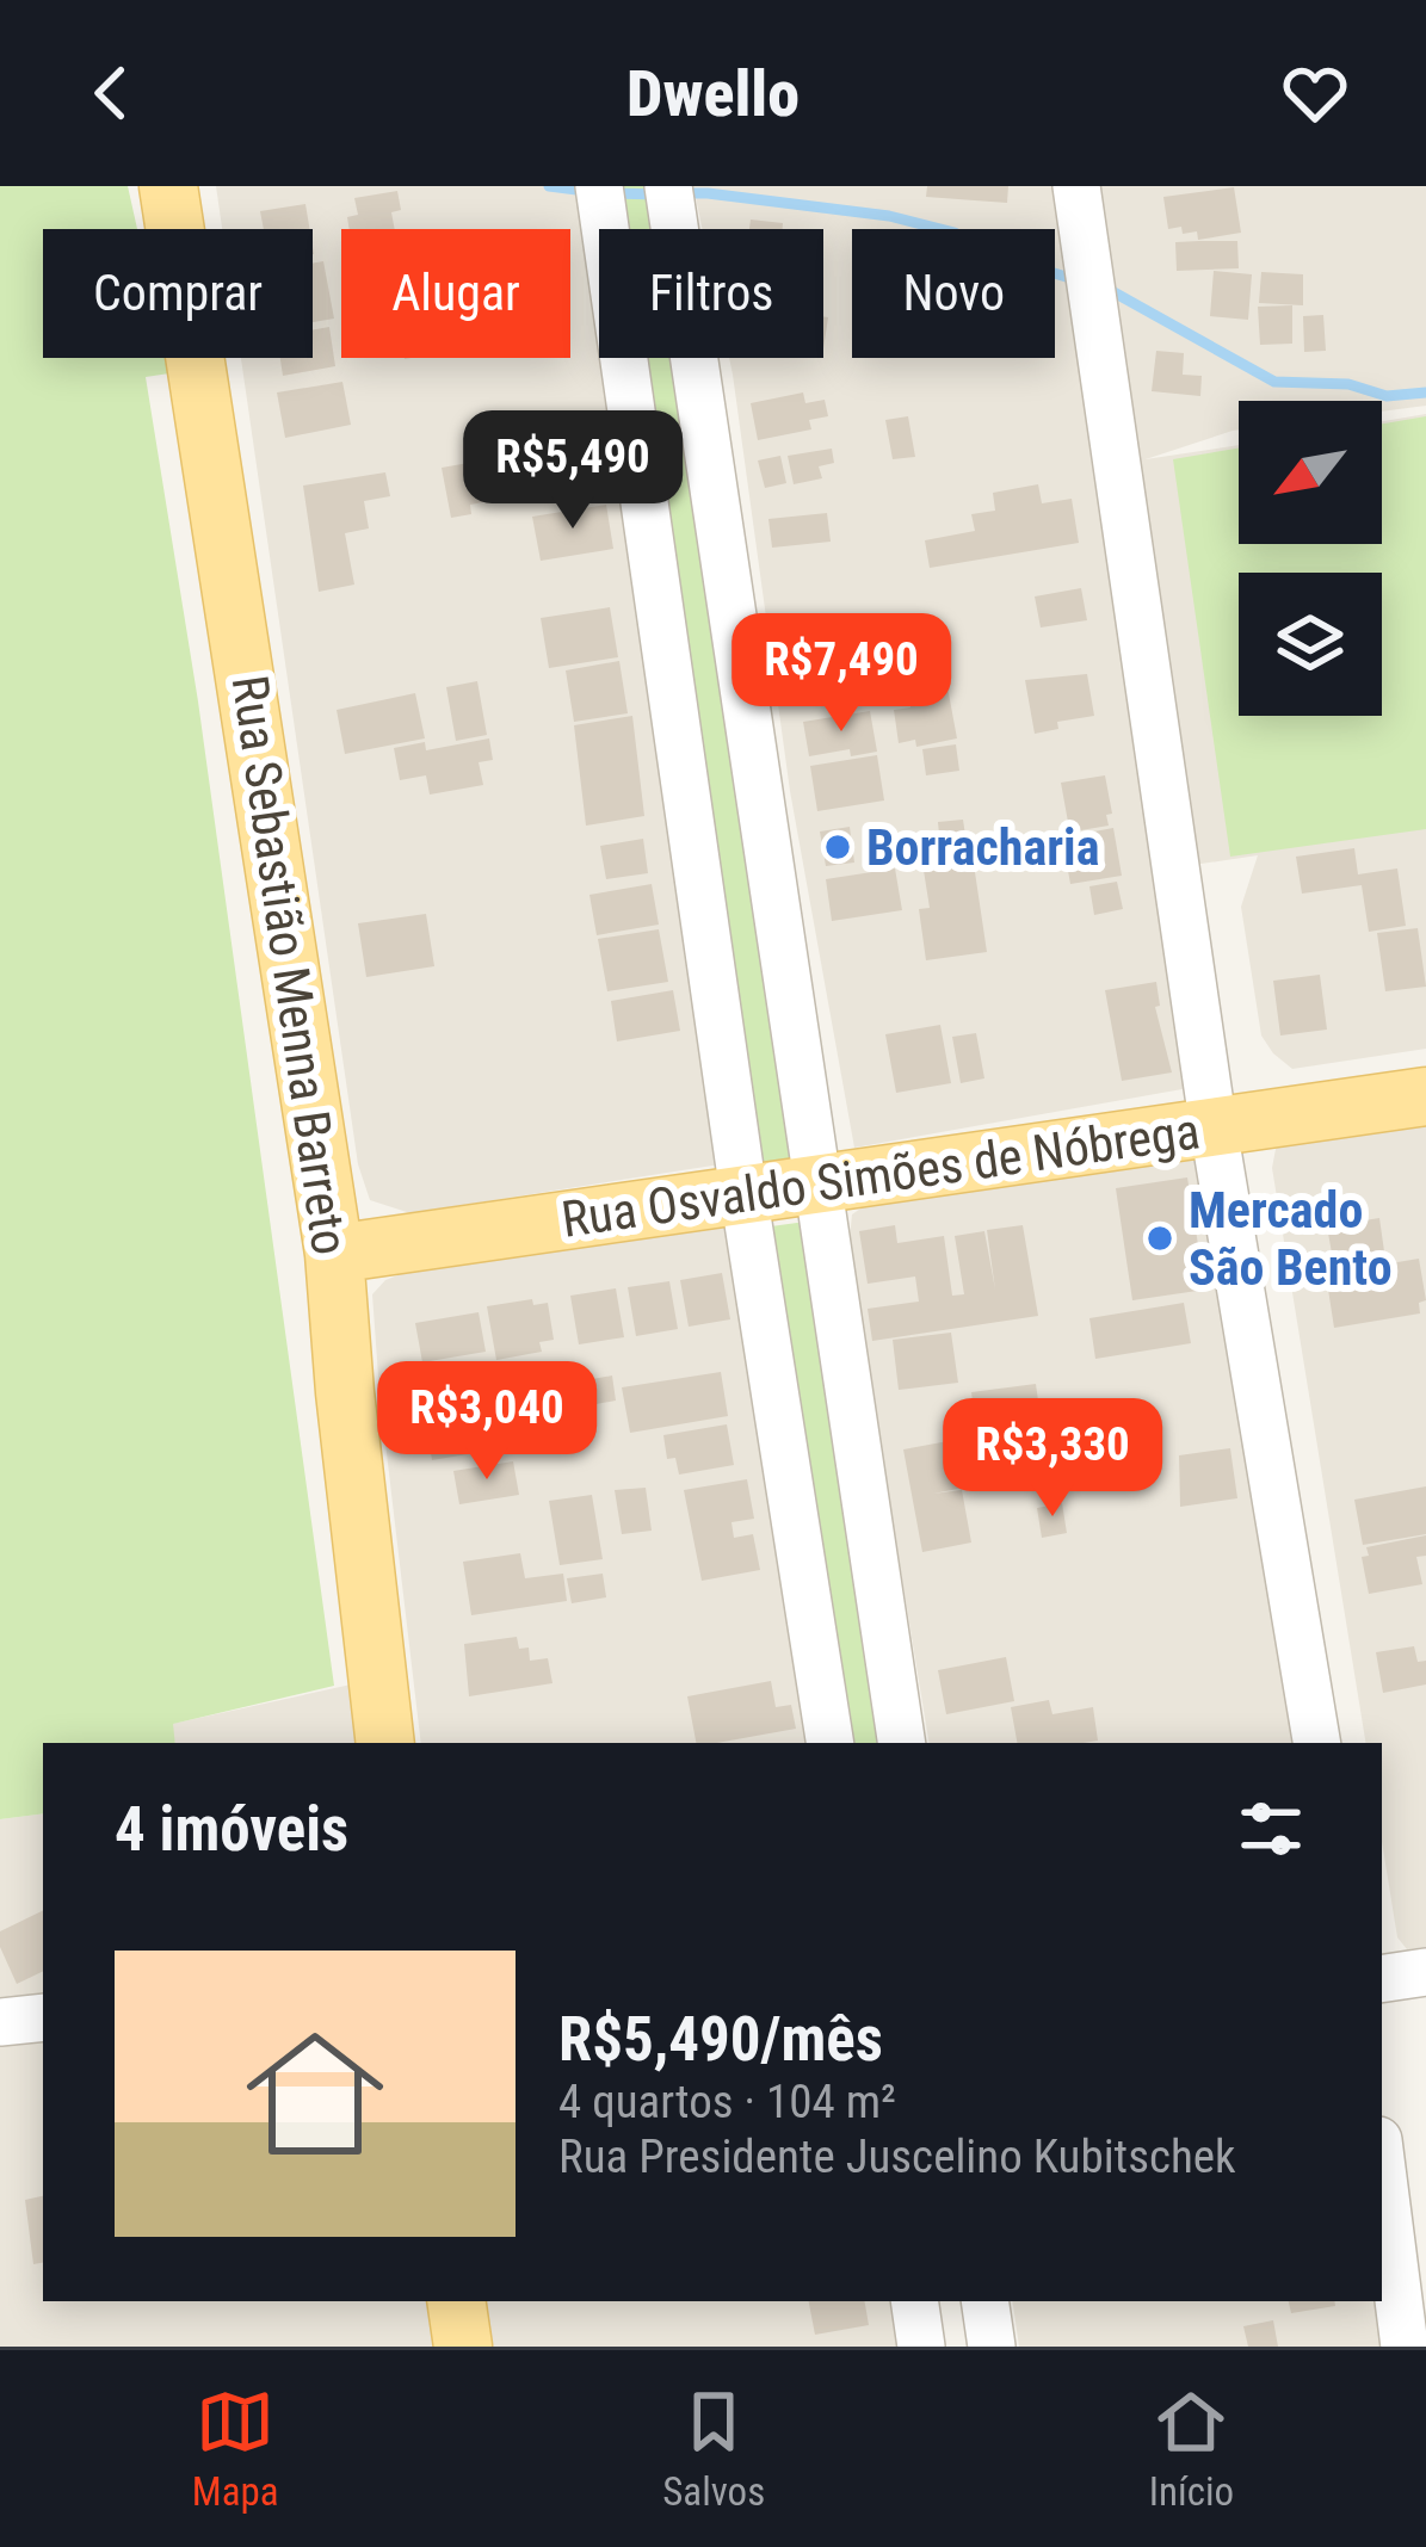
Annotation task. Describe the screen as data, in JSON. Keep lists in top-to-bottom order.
{
  "streets": {
    "main road": ["Rua Sebastião Menna Barreto", "Rua Osvaldo Simões de Nóbrega"]
  },
  "crossings": [
    ["Rua Sebastião Menna Barreto", "Rua Osvaldo Simões de Nóbrega"]
  ],
  "places": ["Borracharia", "Mercado São Bento"],
  "north": "bottom left",
  "page": {
    "header": "Dwello",
    "chip": [
      "Comprar",
      "Alugar",
      "Filtros",
      "Novo"
    ],
    "price": [
      "R$5,490",
      "R$7,490",
      "R$3,040",
      "R$3,330"
    ],
    "heading": "4 imóveis",
    "list": [
      {
        "name": "R$5,490/mês",
        "note": "4 quartos · 104 m² · Rua Presidente Juscelino Kubitschek"
      }
    ],
    "tabs": ["Mapa", "Salvos", "Início"]
  }
}
